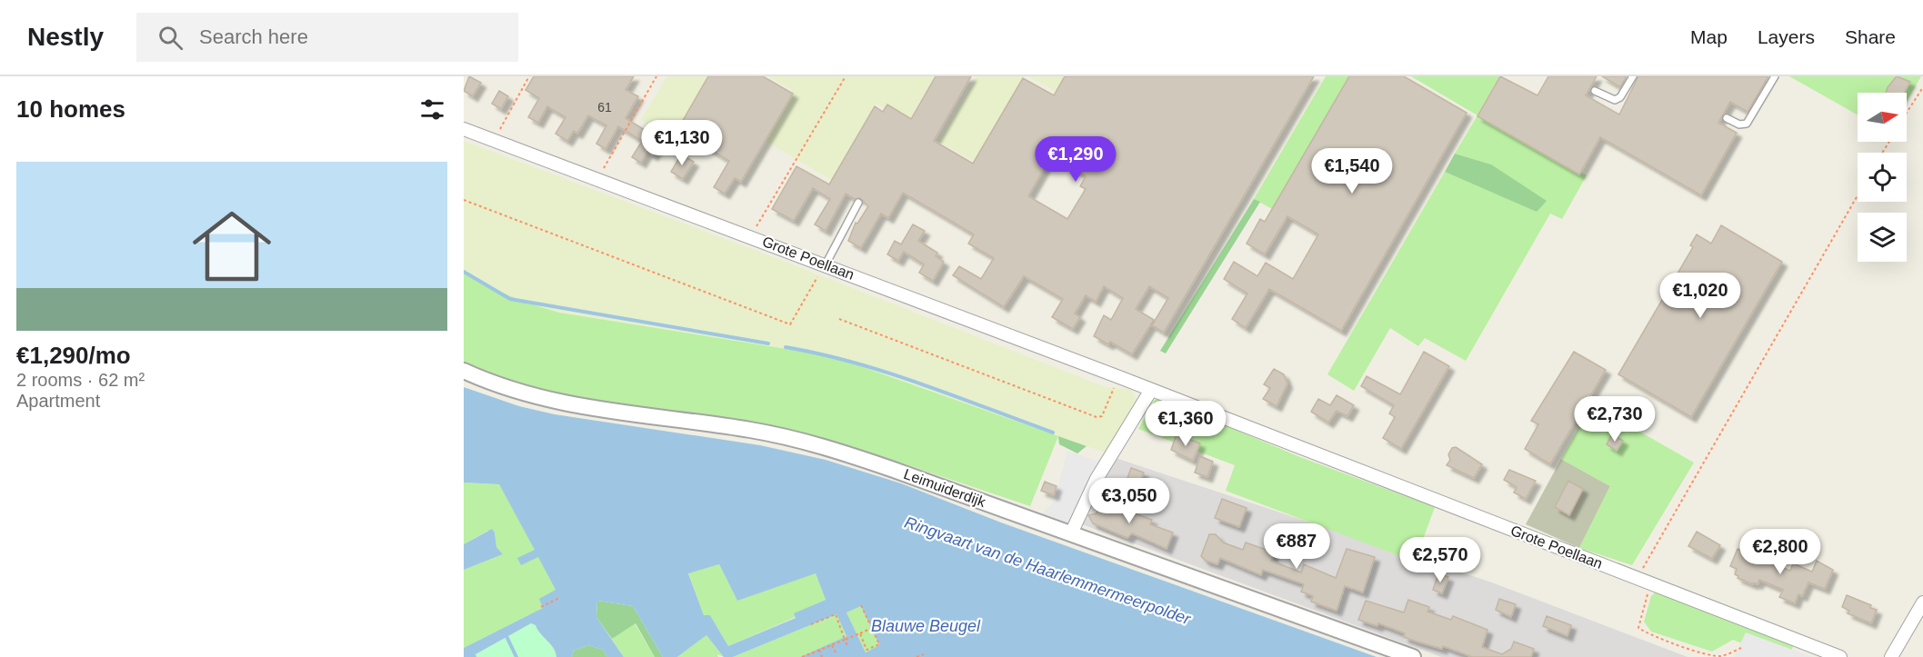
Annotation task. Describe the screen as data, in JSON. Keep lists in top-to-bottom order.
{
  "streets": {
    "street": ["Grote Poellaan", "Leimuiderdijk"]
  },
  "water": ["Ringvaart van de Haarlemmermeerpolder", "Blauwe Beugel"],
  "house_numbers": ["61"],
  "north": "right",
  "page": {
    "header": "Nestly",
    "search": "Search here",
    "nav": ["Map", "Layers", "Share"],
    "heading": "10 homes",
    "price": [
      "€1,130",
      "€1,290",
      "€1,540",
      "€1,020",
      "€2,730",
      "€1,360",
      "€3,050",
      "€887",
      "€2,800",
      "€2,570"
    ],
    "list": [
      {
        "name": "€1,290/mo",
        "note": "2 rooms · 62 m² · Apartment"
      }
    ]
  }
}
